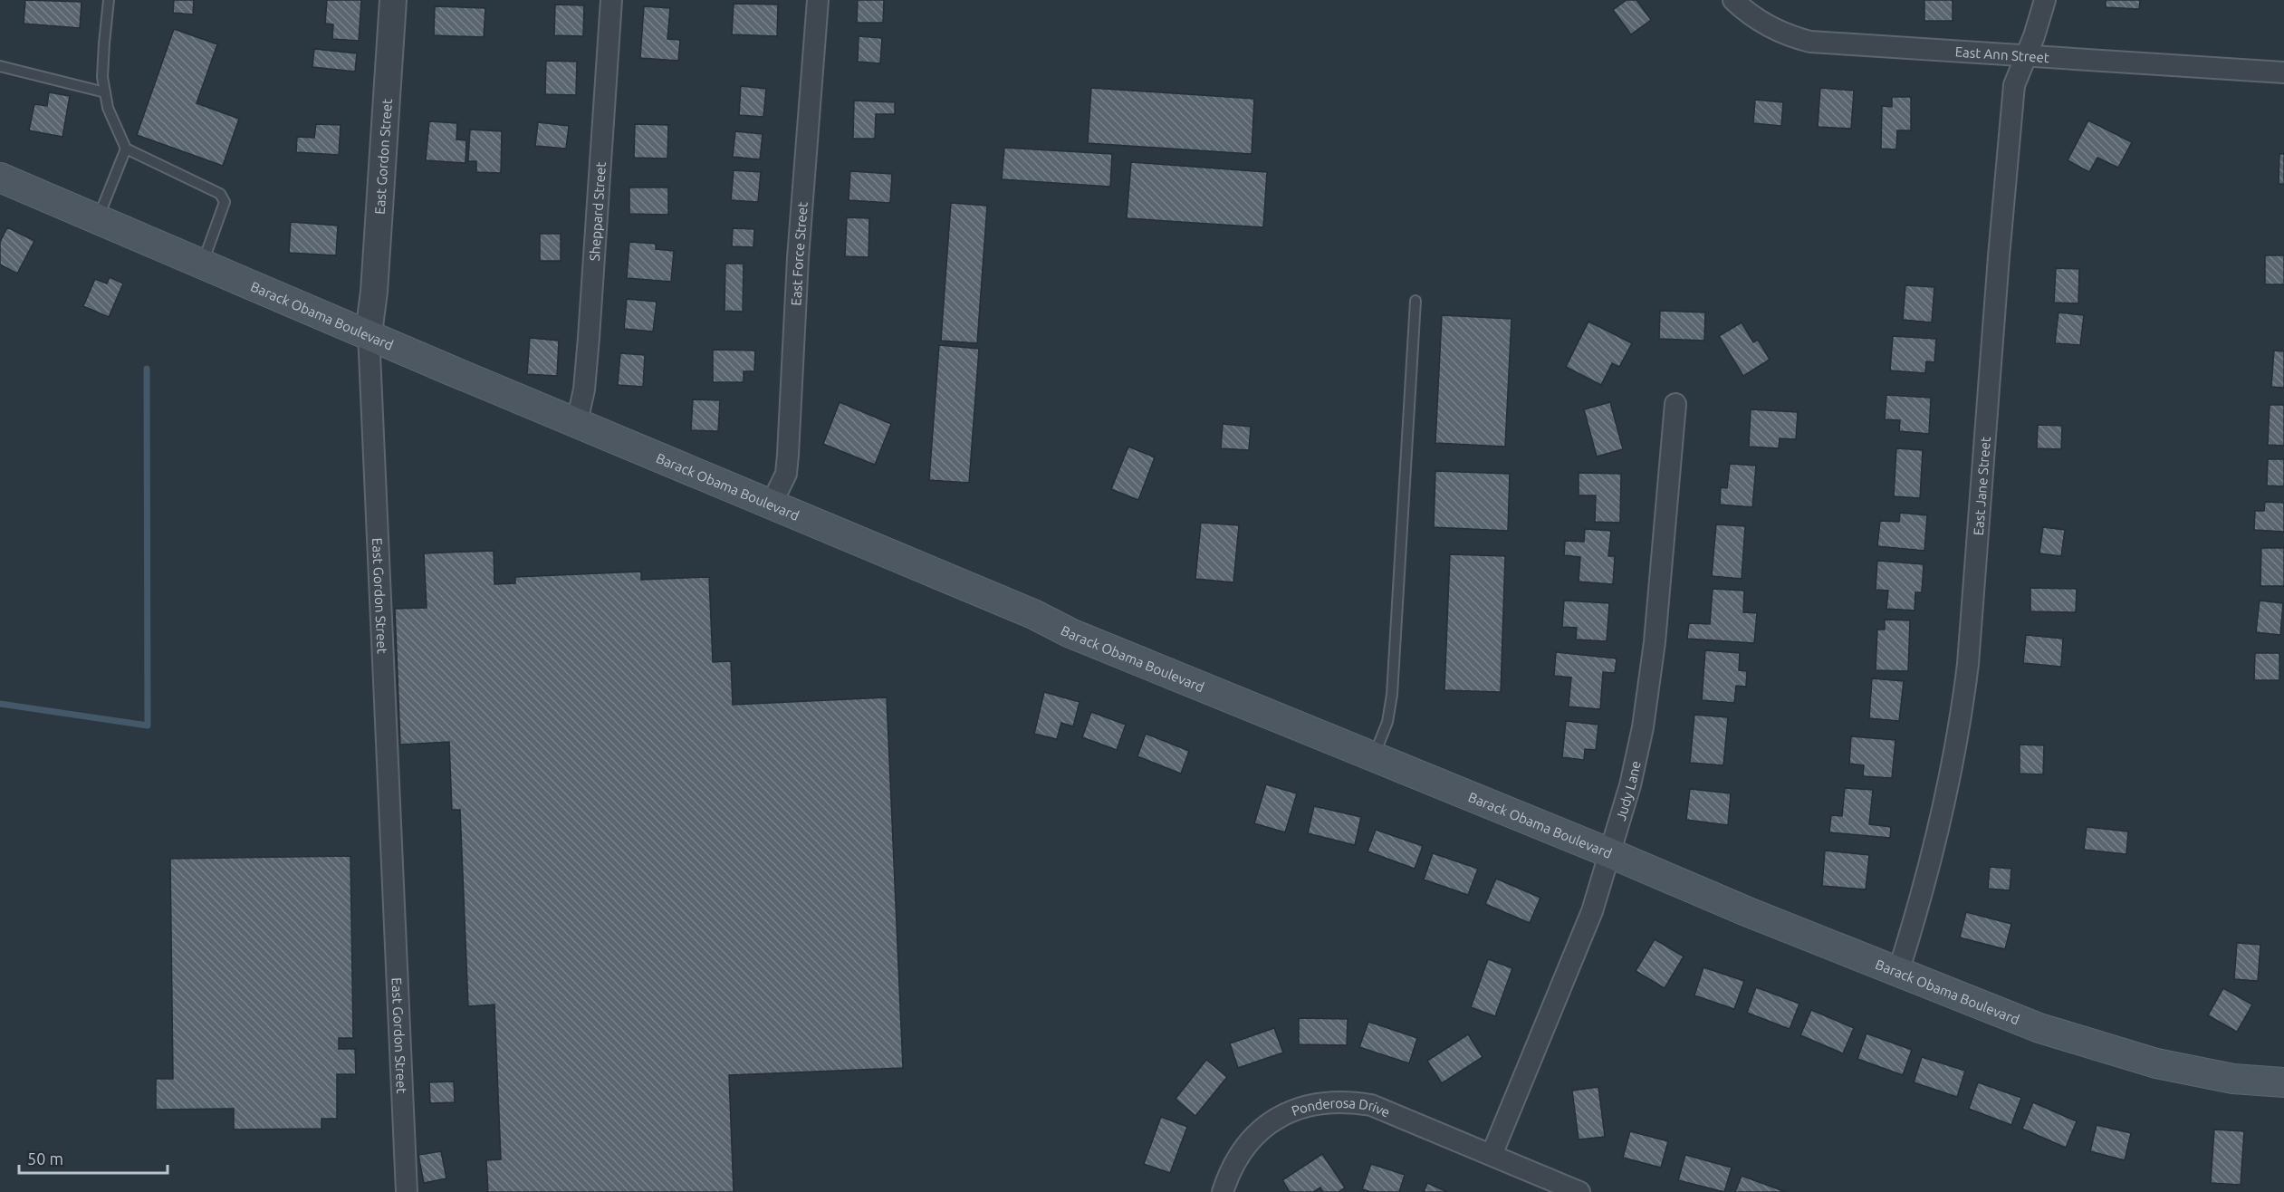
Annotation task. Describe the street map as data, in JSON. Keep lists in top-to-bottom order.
{
  "streets": {
    "main road": ["Barack Obama Boulevard"],
    "street": [
      "East Ann Street",
      "East Gordon Street",
      "Sheppard Street",
      "East Force Street",
      "East Jane Street",
      "Judy Lane",
      "Ponderosa Drive"
    ]
  },
  "crossings": [
    ["East Ann Street", "East Jane Street"],
    ["East Gordon Street", "Barack Obama Boulevard"],
    ["Sheppard Street", "Barack Obama Boulevard"],
    ["East Force Street", "Barack Obama Boulevard"],
    ["Barack Obama Boulevard", "East Jane Street"],
    ["Barack Obama Boulevard", "Judy Lane"],
    ["Judy Lane", "Ponderosa Drive"]
  ],
  "scale_bar": "50 m"
}
